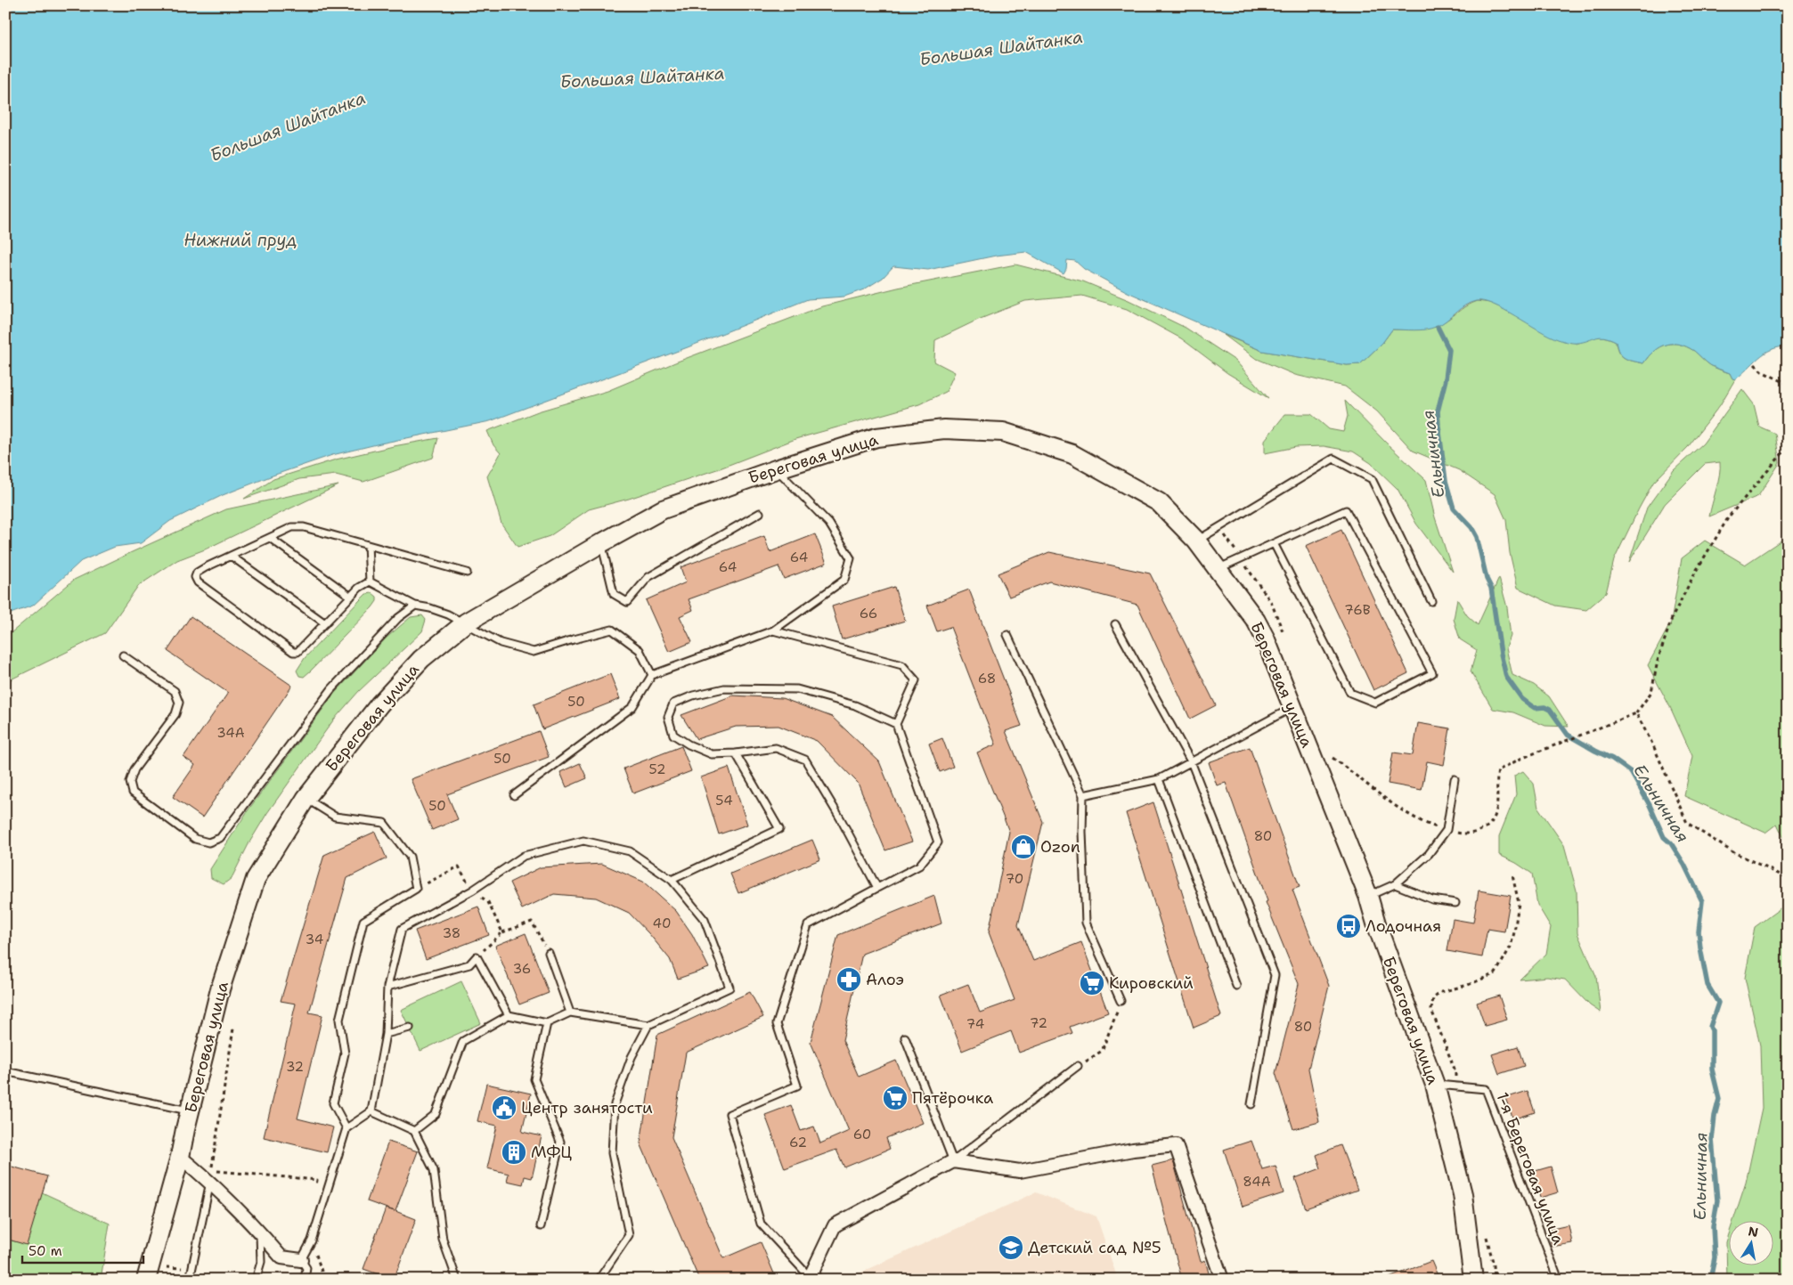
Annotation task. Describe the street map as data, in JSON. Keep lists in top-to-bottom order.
{
  "streets": {
    "main road": ["Береговая улица"],
    "lane": ["1-я Береговая улица"]
  },
  "crossings": [
    ["Береговая улица", "1-я Береговая улица"]
  ],
  "water": ["Большая Шайтанка", "Нижний пруд", "Ельничная"],
  "places": {
    "shop": ["Ozon"],
    "bus stop": ["Лодочная"],
    "pharmacy": ["Алоэ"],
    "supermarket": ["Кировский", "Пятёрочка"],
    "public building": ["Центр занятости"],
    "building": ["МФЦ"],
    "school or university": ["Детский сад №5"]
  },
  "house_numbers": [
    "64",
    "64",
    "76В",
    "66",
    "68",
    "50",
    "34А",
    "50",
    "52",
    "54",
    "50",
    "80",
    "70",
    "40",
    "38",
    "34",
    "36",
    "72",
    "74",
    "80",
    "32",
    "60",
    "62",
    "84А"
  ],
  "scale_bar": "50 m",
  "north": "top"
}
